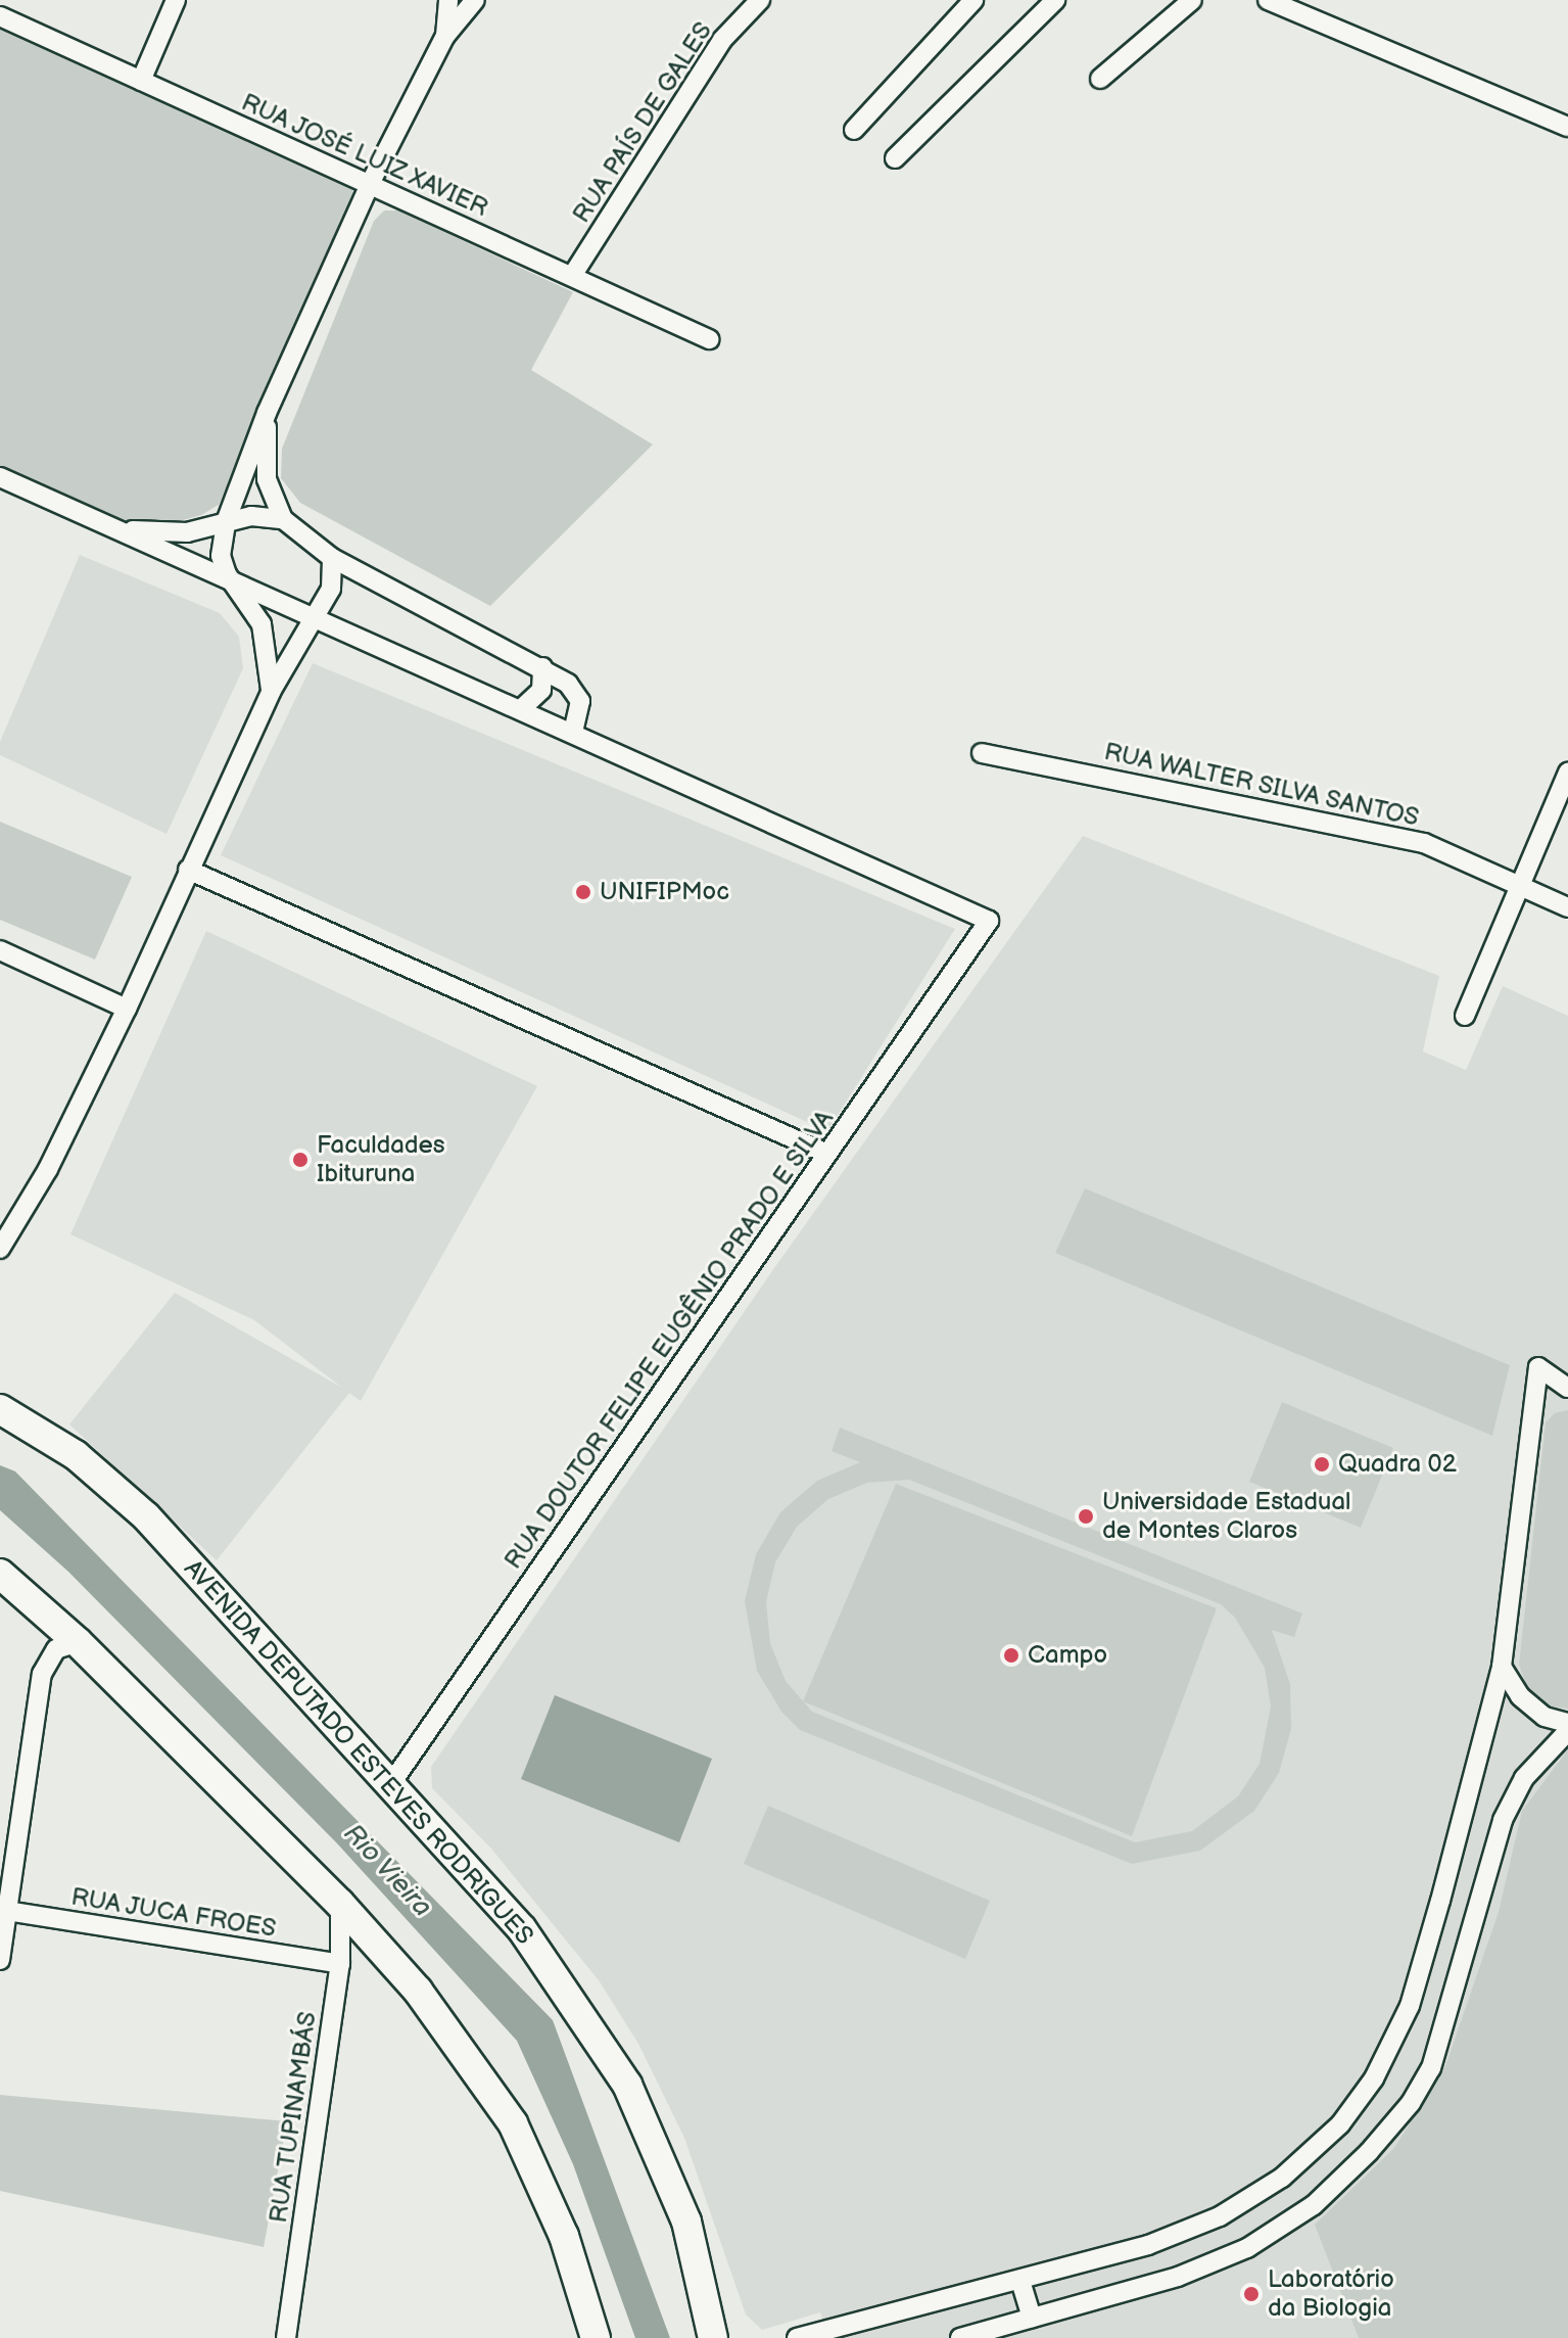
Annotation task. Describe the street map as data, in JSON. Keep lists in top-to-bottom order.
{
  "streets": {
    "main road": ["AVENIDA DEPUTADO ESTEVES RODRIGUES"],
    "street": [
      "RUA PAÍS DE GALES",
      "RUA JOSÉ LUIZ XAVIER",
      "RUA WALTER SILVA SANTOS",
      "RUA DOUTOR FELIPE EUGÊNIO PRADO E SILVA",
      "RUA JUCA FROES",
      "RUA TUPINAMBÁS"
    ]
  },
  "crossings": [
    ["RUA PAÍS DE GALES", "RUA JOSÉ LUIZ XAVIER"],
    ["RUA DOUTOR FELIPE EUGÊNIO PRADO E SILVA", "AVENIDA DEPUTADO ESTEVES RODRIGUES"],
    ["RUA JUCA FROES", "RUA TUPINAMBÁS"]
  ],
  "water": ["Rio Vieira"],
  "places": [
    "UNIFIPMoc",
    "Faculdades Ibituruna",
    "Quadra 02",
    "Universidade Estadual de Montes Claros",
    "Campo",
    "Laboratório da Biologia"
  ]
}
